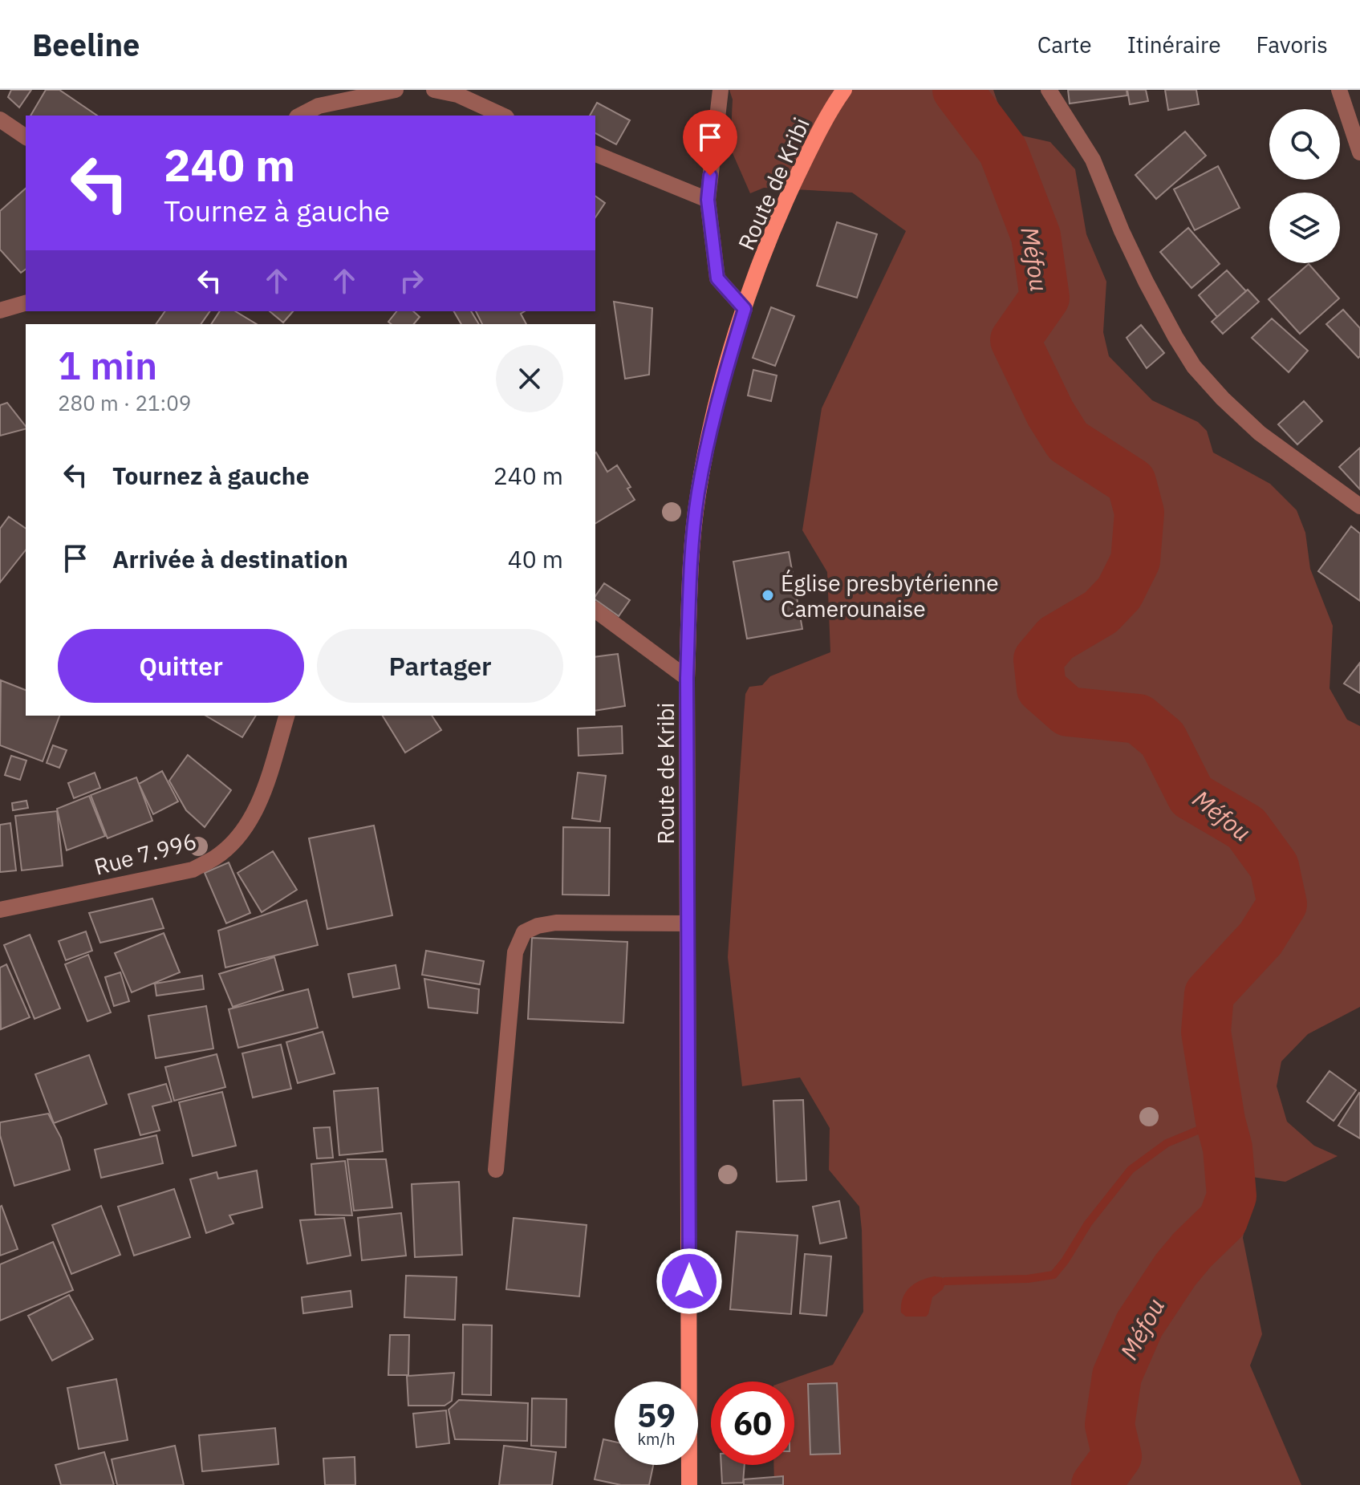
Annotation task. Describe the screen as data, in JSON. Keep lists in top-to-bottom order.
{
  "streets": {
    "main road": ["Route de Kribi"],
    "street": ["Rue 7.996"]
  },
  "water": ["Méfou"],
  "places": ["Église presbytérienne Camerounaise"],
  "page": {
    "header": "Beeline",
    "nav": ["Carte", "Itinéraire", "Favoris"],
    "turn": ["240 m", "Tournez à gauche"],
    "heading": ["1 min", "280 m · 21:09"],
    "list": [
      {
        "name": "Tournez à gauche",
        "value": "240 m"
      },
      {
        "name": "Arrivée à destination",
        "value": "40 m"
      }
    ],
    "buttons": ["Quitter", "Partager"],
    "speed": "59 km/h",
    "limit": "60"
  }
}
